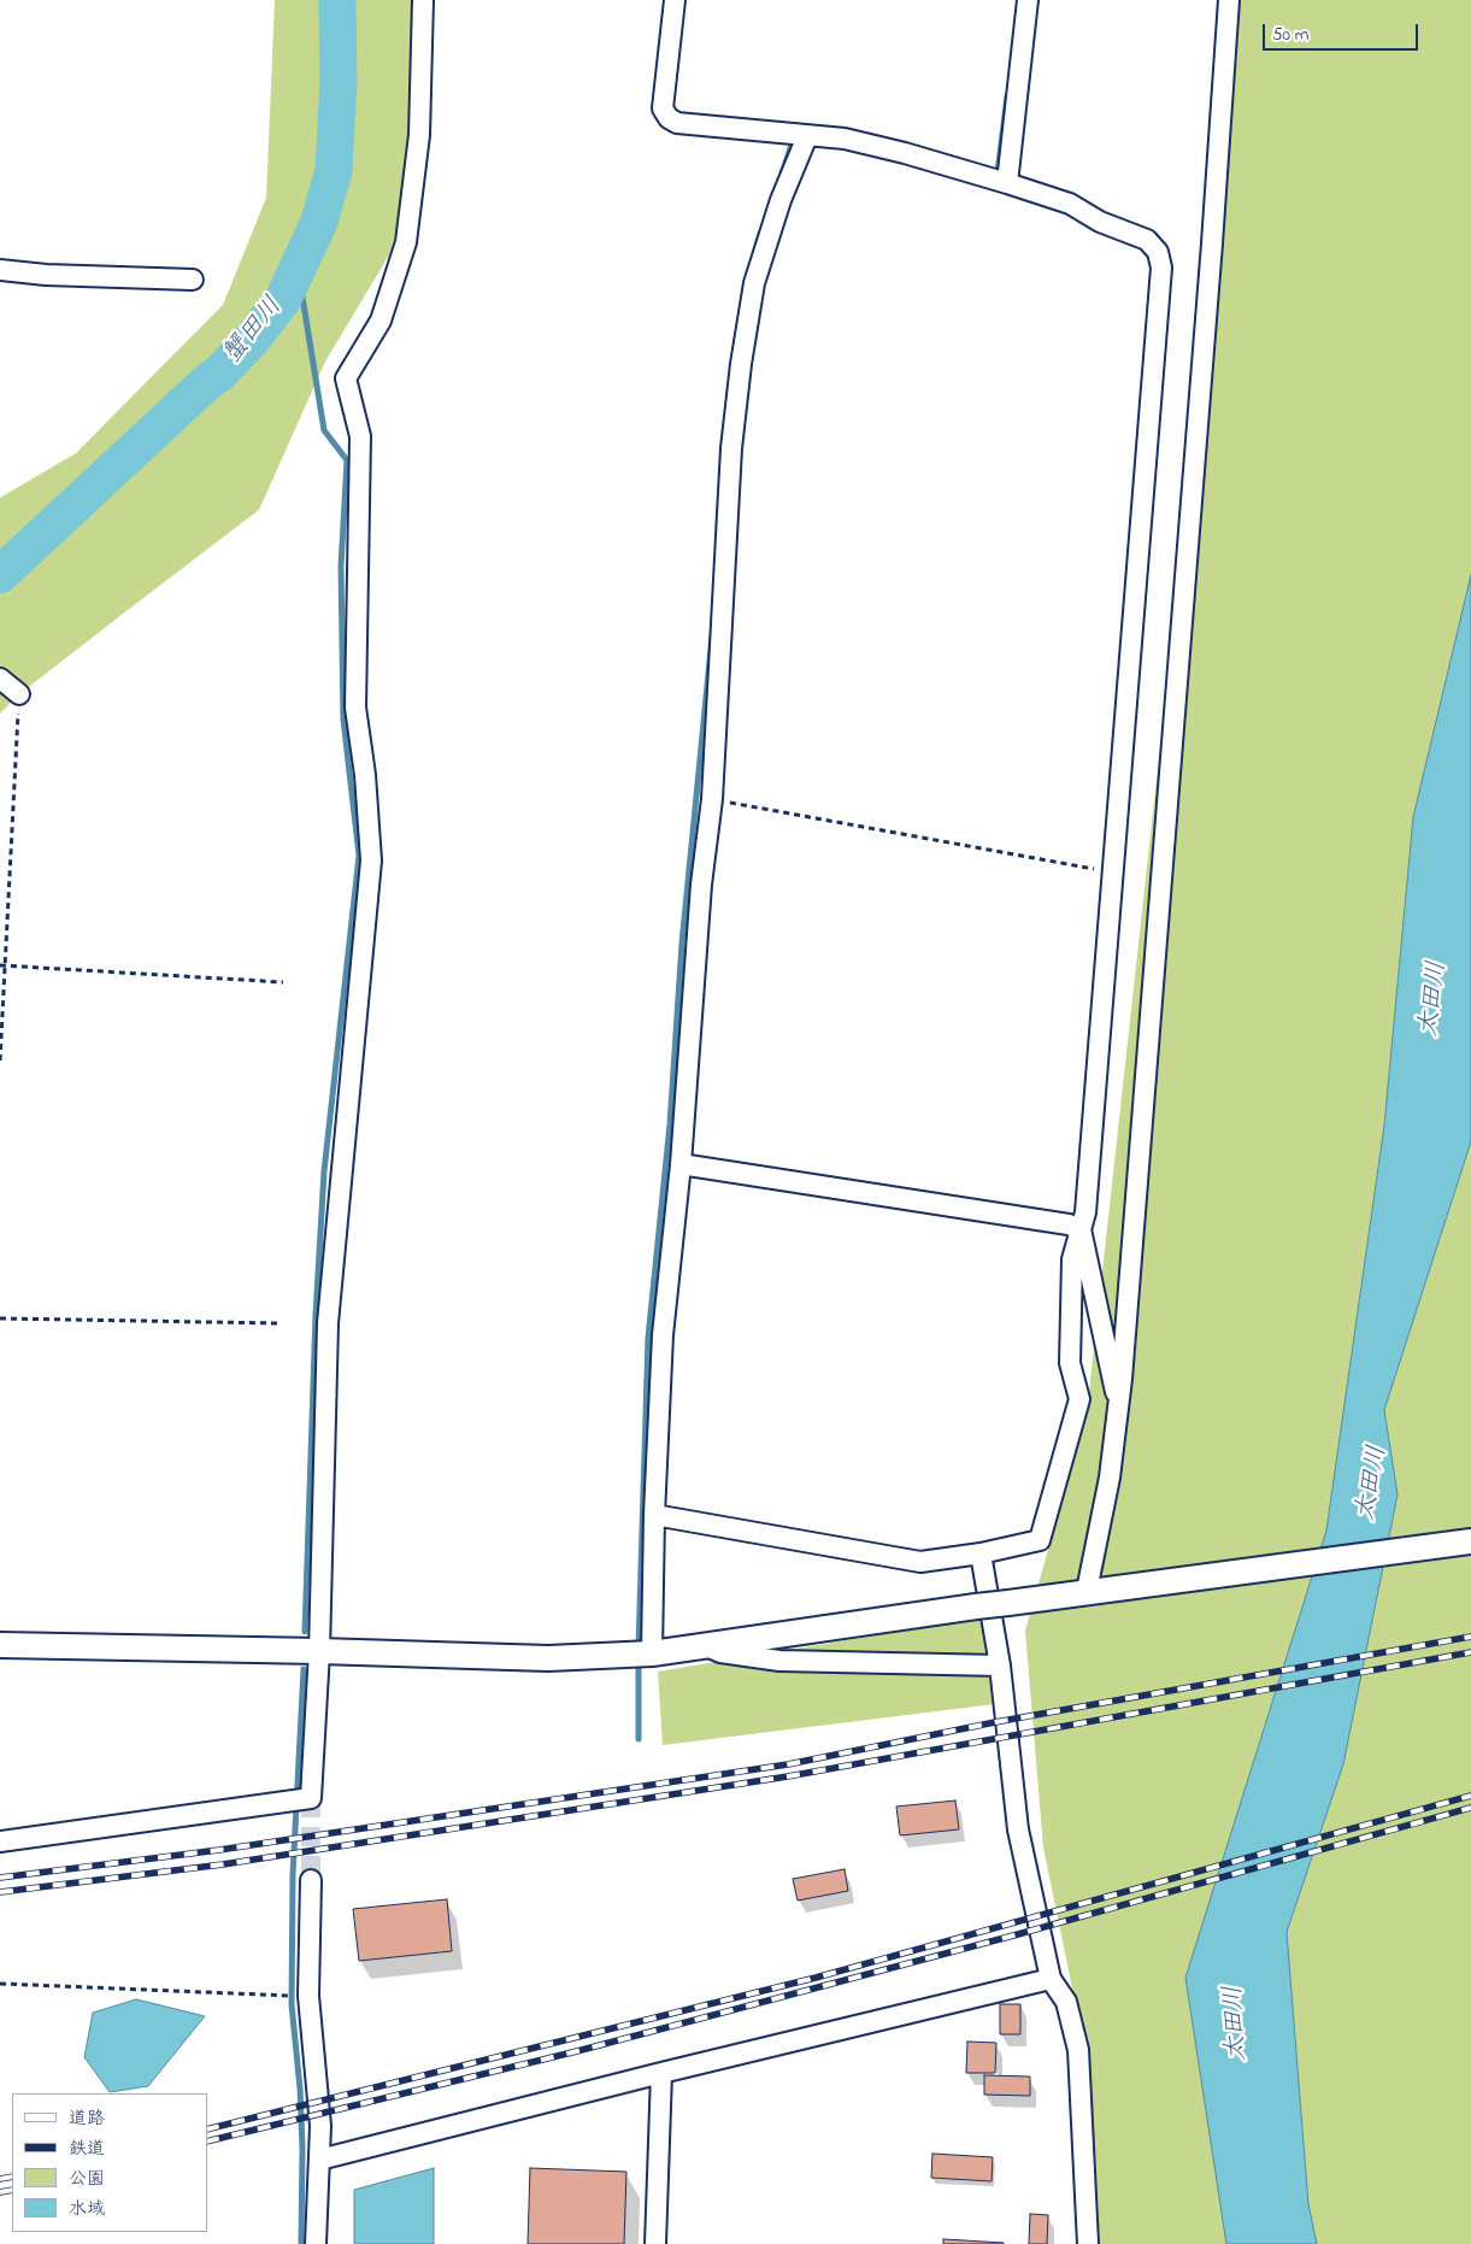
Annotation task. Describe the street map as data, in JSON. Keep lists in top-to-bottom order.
{
  "water": ["蟹田川", "太田川"],
  "legend": [
    "道路",
    "鉄道",
    "公園",
    "水域"
  ],
  "scale_bar": "50 m"
}
